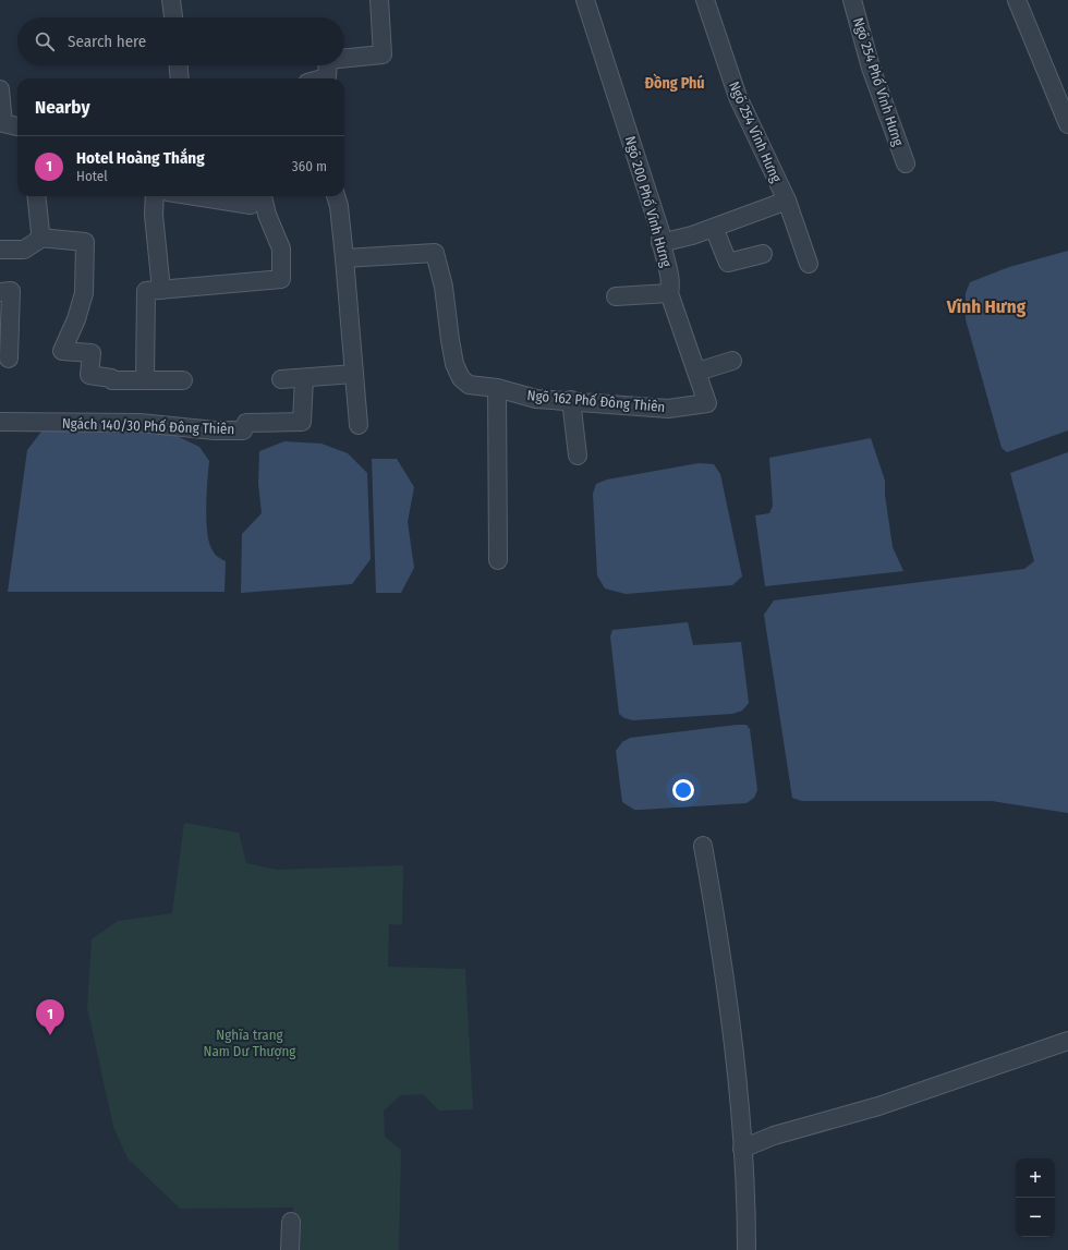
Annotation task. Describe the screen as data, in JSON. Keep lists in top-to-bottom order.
{
  "streets": {
    "street": [
      "Ngõ 254 Phố Vĩnh Hưng",
      "Ngõ 254 Vĩnh Hưng",
      "Ngõ 200 Phố Vĩnh Hưng",
      "Ngõ 162 Phố Đông Thiên",
      "Ngách 140/30 Phố Đông Thiên"
    ]
  },
  "crossings": [
    ["Ngõ 200 Phố Vĩnh Hưng", "Ngõ 162 Phố Đông Thiên"]
  ],
  "districts": ["Đồng Phú", "Vĩnh Hưng"],
  "parks": ["Nghĩa trang Nam Dư Thượng"],
  "page": {
    "search": "Search here",
    "heading": "Nearby",
    "list": [
      {
        "mark": "1",
        "name": "Hotel Hoàng Thắng",
        "note": "Hotel",
        "value": "360 m"
      }
    ],
    "pins": "1",
    "map_buttons": ["+", "−"]
  }
}
